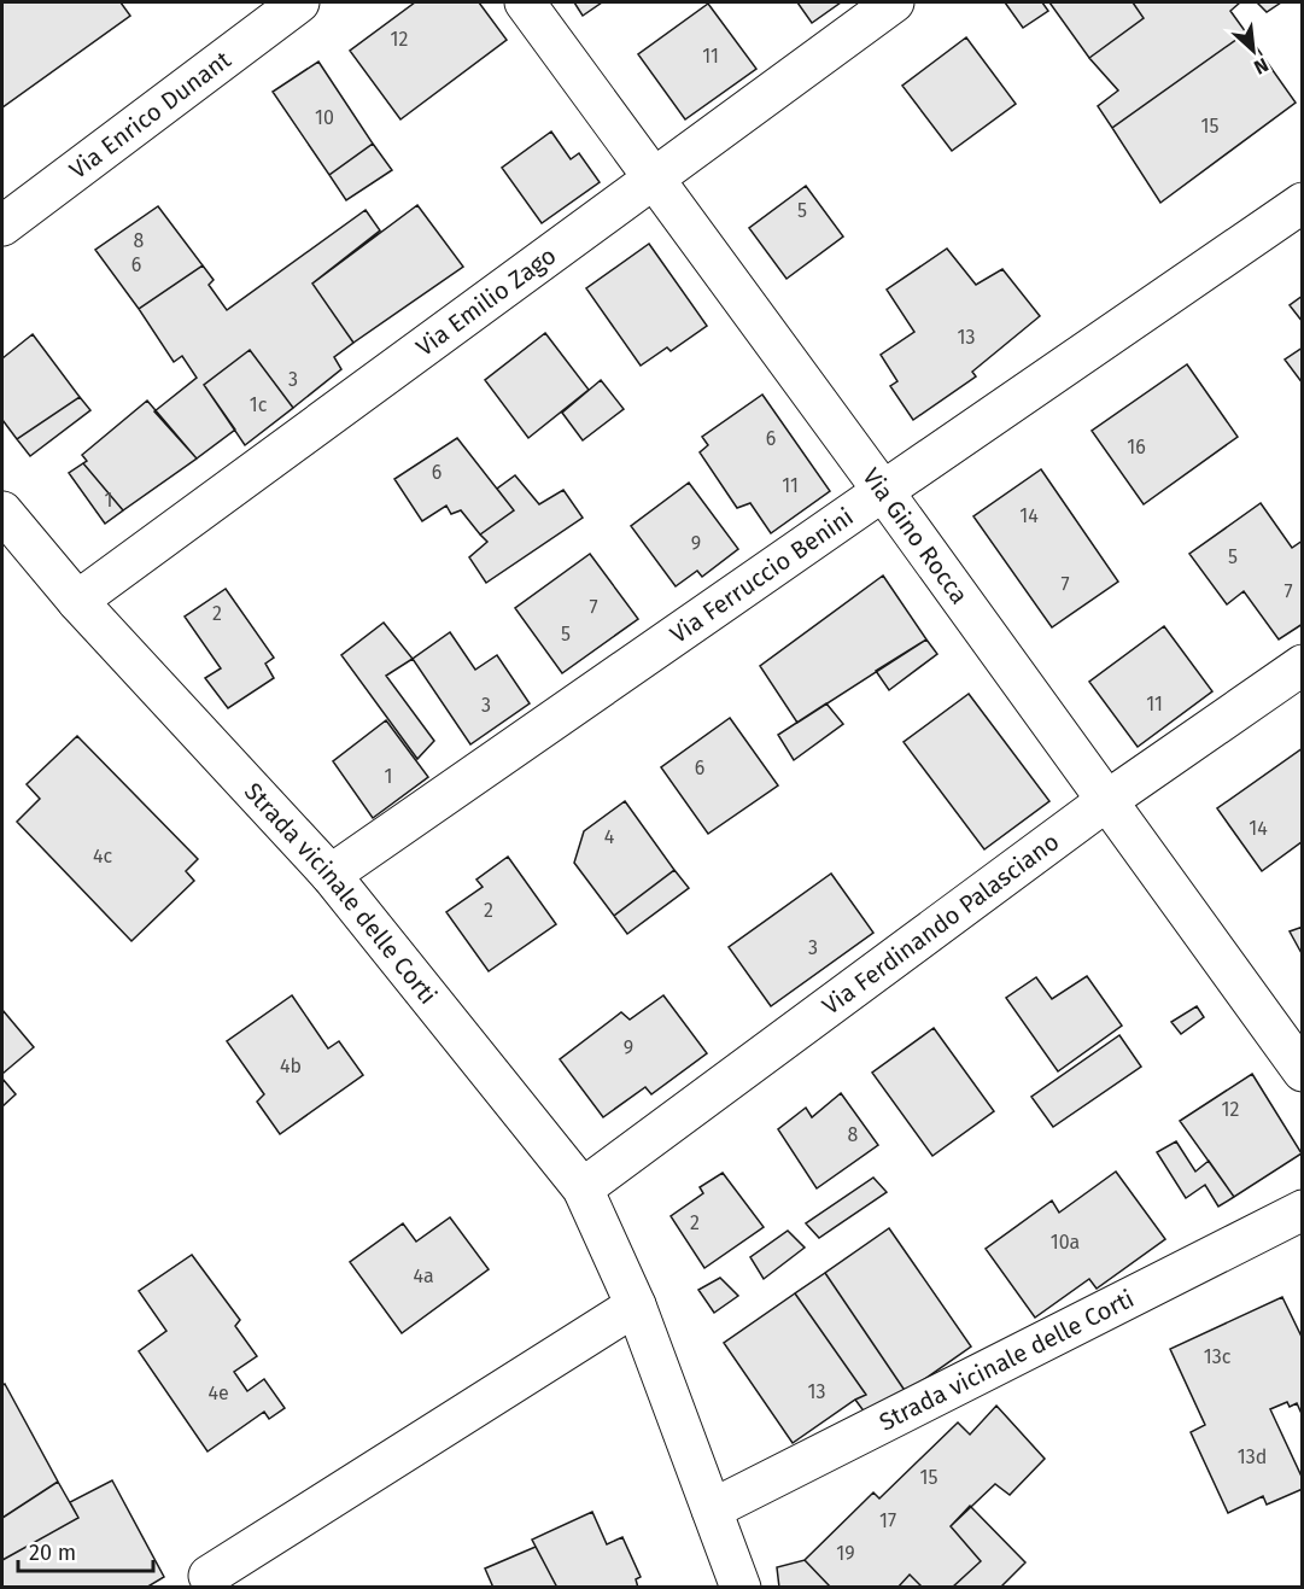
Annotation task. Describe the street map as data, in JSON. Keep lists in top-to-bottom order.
{
  "streets": {
    "street": [
      "Via Enrico Dunant",
      "Via Emilio Zago",
      "Via Gino Rocca",
      "Via Ferruccio Benini",
      "Strada vicinale delle Corti",
      "Via Ferdinando Palasciano"
    ]
  },
  "crossings": [
    ["Via Emilio Zago", "Via Gino Rocca"],
    ["Via Emilio Zago", "Strada vicinale delle Corti"],
    ["Via Gino Rocca", "Via Ferruccio Benini"],
    ["Via Gino Rocca", "Via Ferdinando Palasciano"],
    ["Via Ferruccio Benini", "Strada vicinale delle Corti"],
    ["Strada vicinale delle Corti", "Via Ferdinando Palasciano"]
  ],
  "house_numbers": [
    "12",
    "11",
    "10",
    "15",
    "5",
    "8",
    "6",
    "13",
    "3",
    "1c",
    "6",
    "16",
    "6",
    "11",
    "1",
    "14",
    "9",
    "5",
    "7",
    "7",
    "7",
    "2",
    "5",
    "11",
    "3",
    "6",
    "1",
    "14",
    "4",
    "4c",
    "2",
    "3",
    "9",
    "4b",
    "12",
    "8",
    "2",
    "10a",
    "4a",
    "13c",
    "13",
    "4e",
    "13d",
    "15",
    "17",
    "19"
  ],
  "scale_bar": "20 m",
  "north": "bottom right"
}
